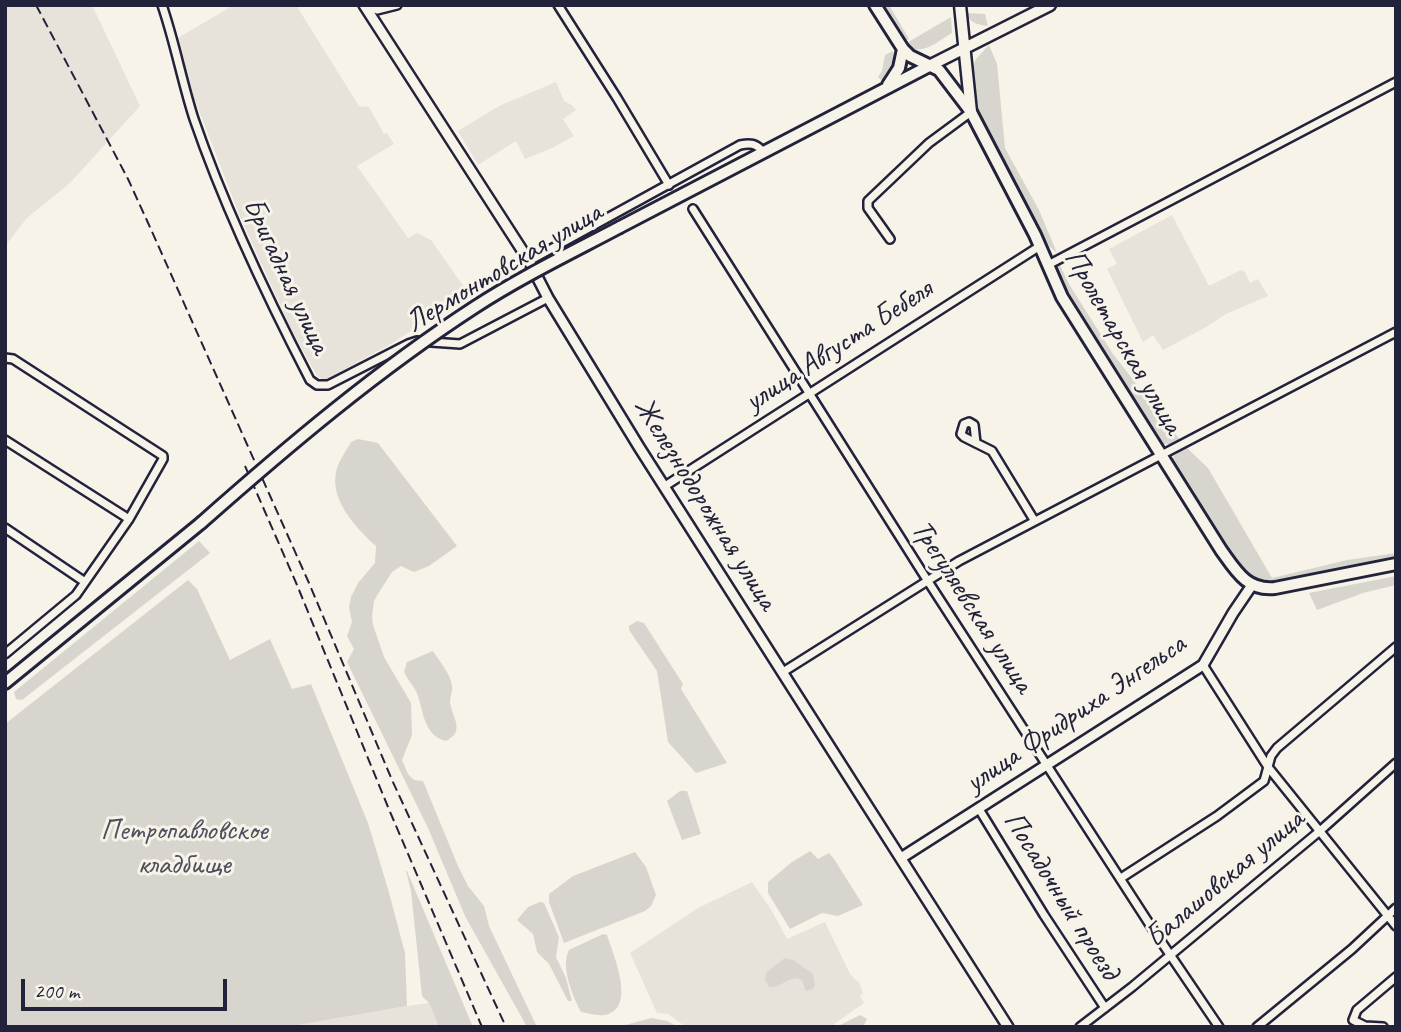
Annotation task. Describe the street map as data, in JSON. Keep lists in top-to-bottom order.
{
  "streets": {
    "main road": ["Лермонтовская улица", "Пролетарская улица"],
    "street": [
      "Бригадная улица",
      "улица Августа Бебеля",
      "Железнодорожная улица",
      "Трегуляевская улица",
      "улица Фридриха Энгельса",
      "Балашовская улица",
      "Посадочный проезд"
    ]
  },
  "crossings": [
    ["Лермонтовская улица", "Пролетарская улица"],
    ["Бригадная улица", "Железнодорожная улица"],
    ["Пролетарская улица", "улица Августа Бебеля"],
    ["Пролетарская улица", "улица Фридриха Энгельса"],
    ["улица Августа Бебеля", "Железнодорожная улица"],
    ["улица Августа Бебеля", "Трегуляевская улица"],
    ["Железнодорожная улица", "улица Фридриха Энгельса"],
    ["Трегуляевская улица", "улица Фридриха Энгельса"],
    ["Трегуляевская улица", "Балашовская улица"],
    ["улица Фридриха Энгельса", "Посадочный проезд"],
    ["Балашовская улица", "Посадочный проезд"]
  ],
  "parks": ["Петропавловское кладбище"],
  "scale_bar": "200 m"
}
